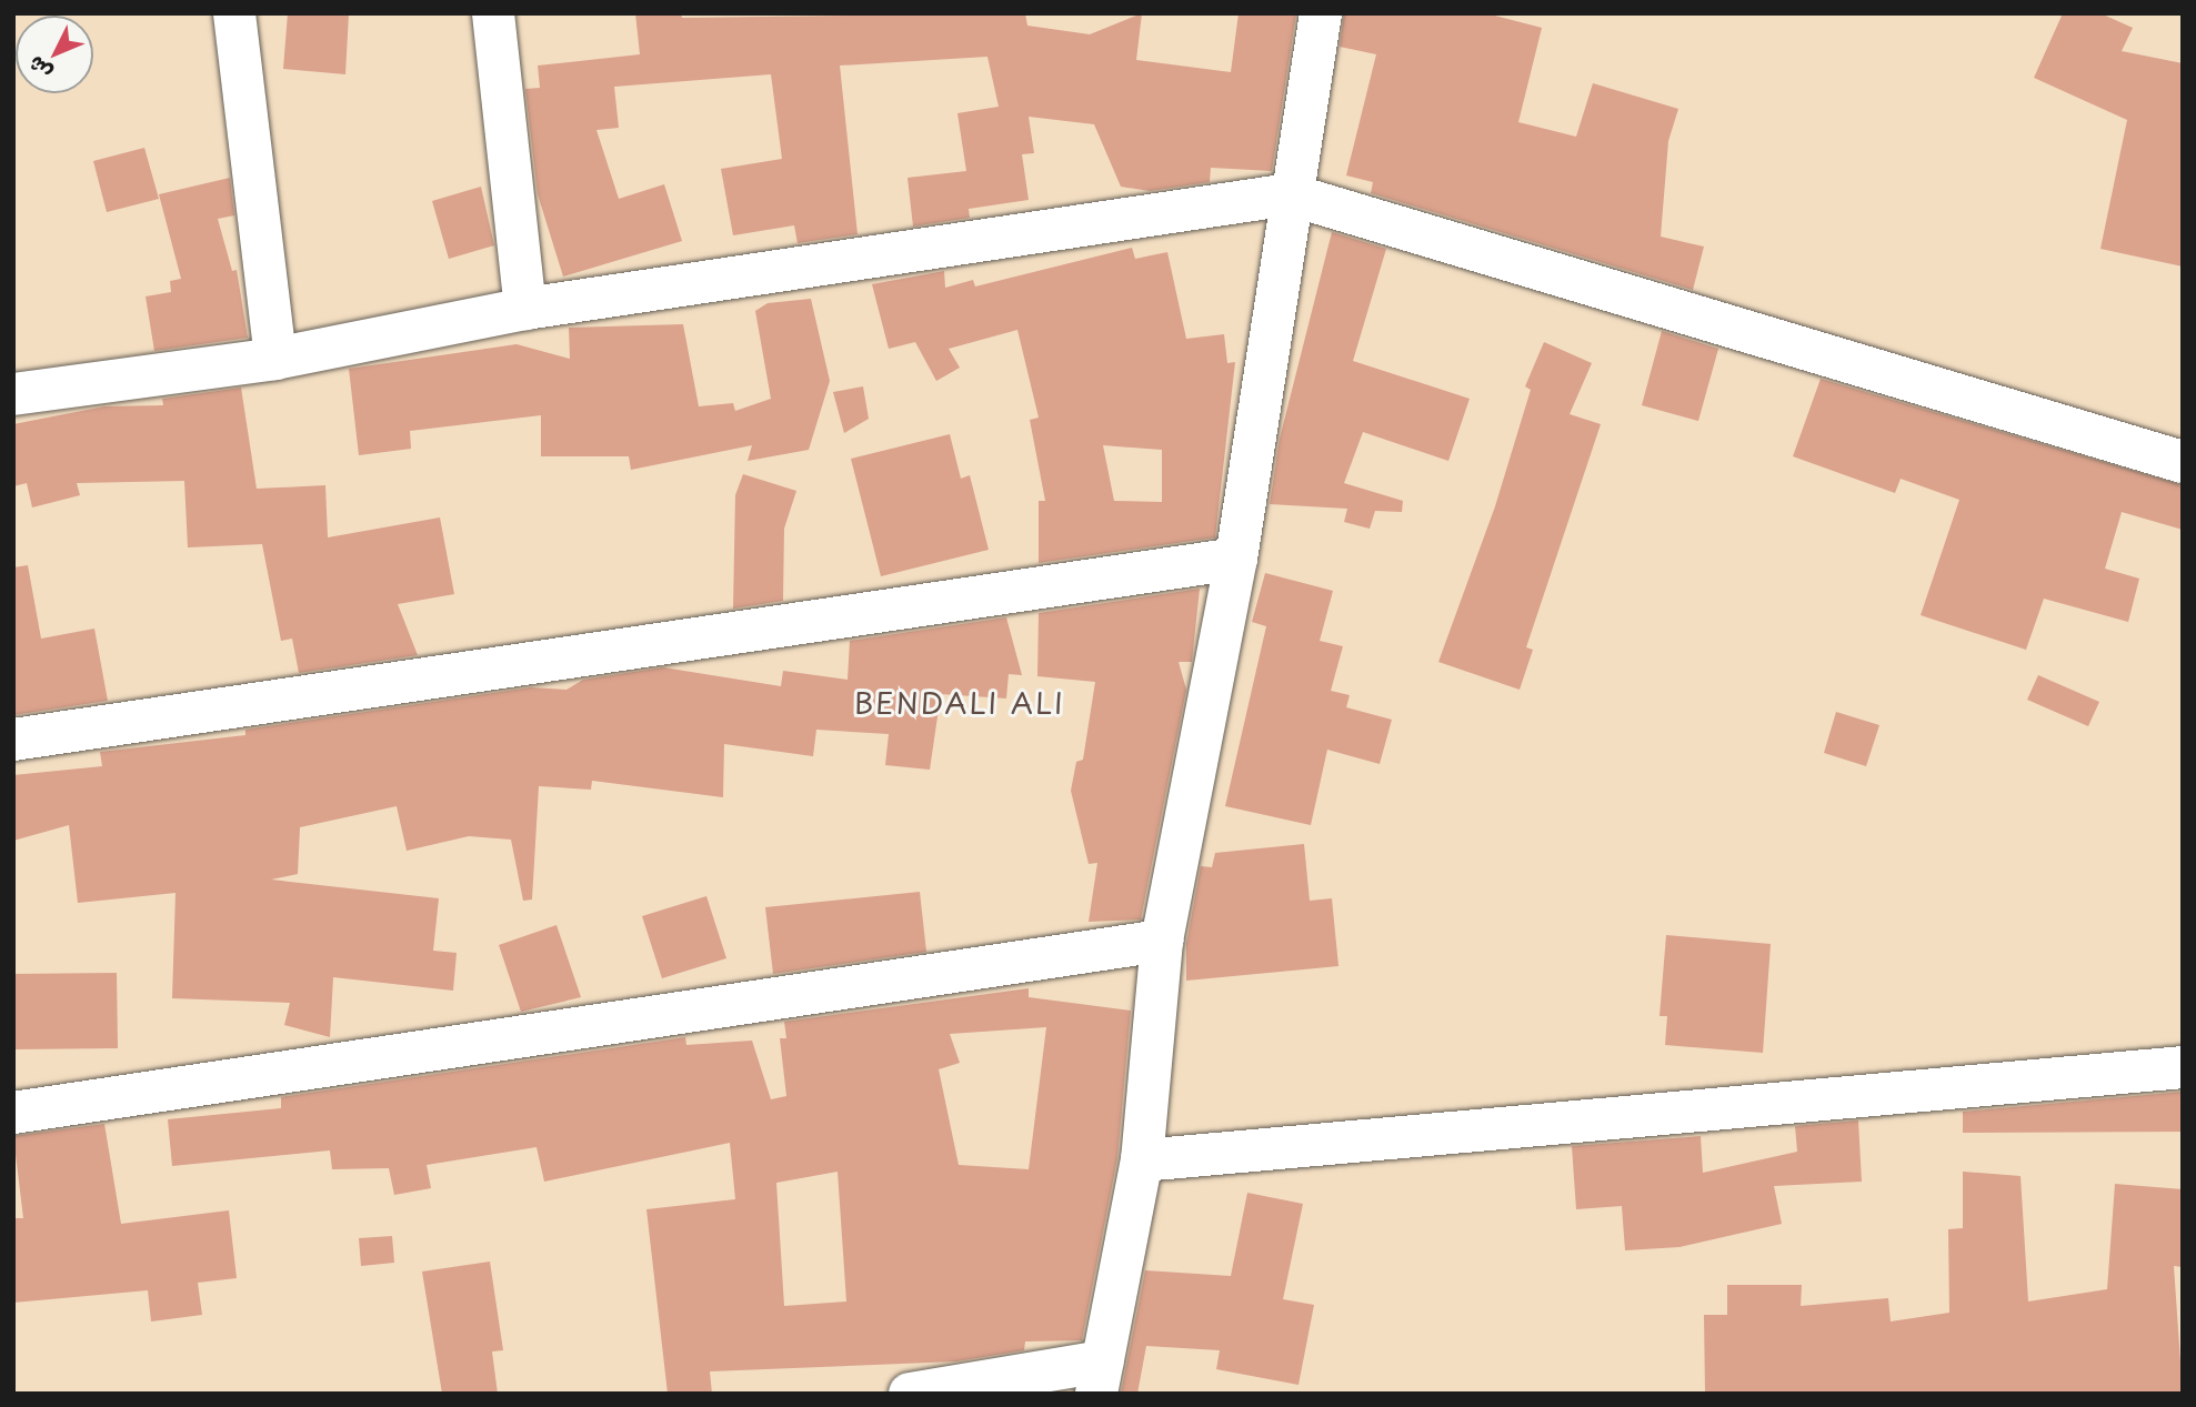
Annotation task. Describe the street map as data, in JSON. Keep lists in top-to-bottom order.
{
  "districts": ["BENDALI ALI"],
  "north": "bottom left"
}
